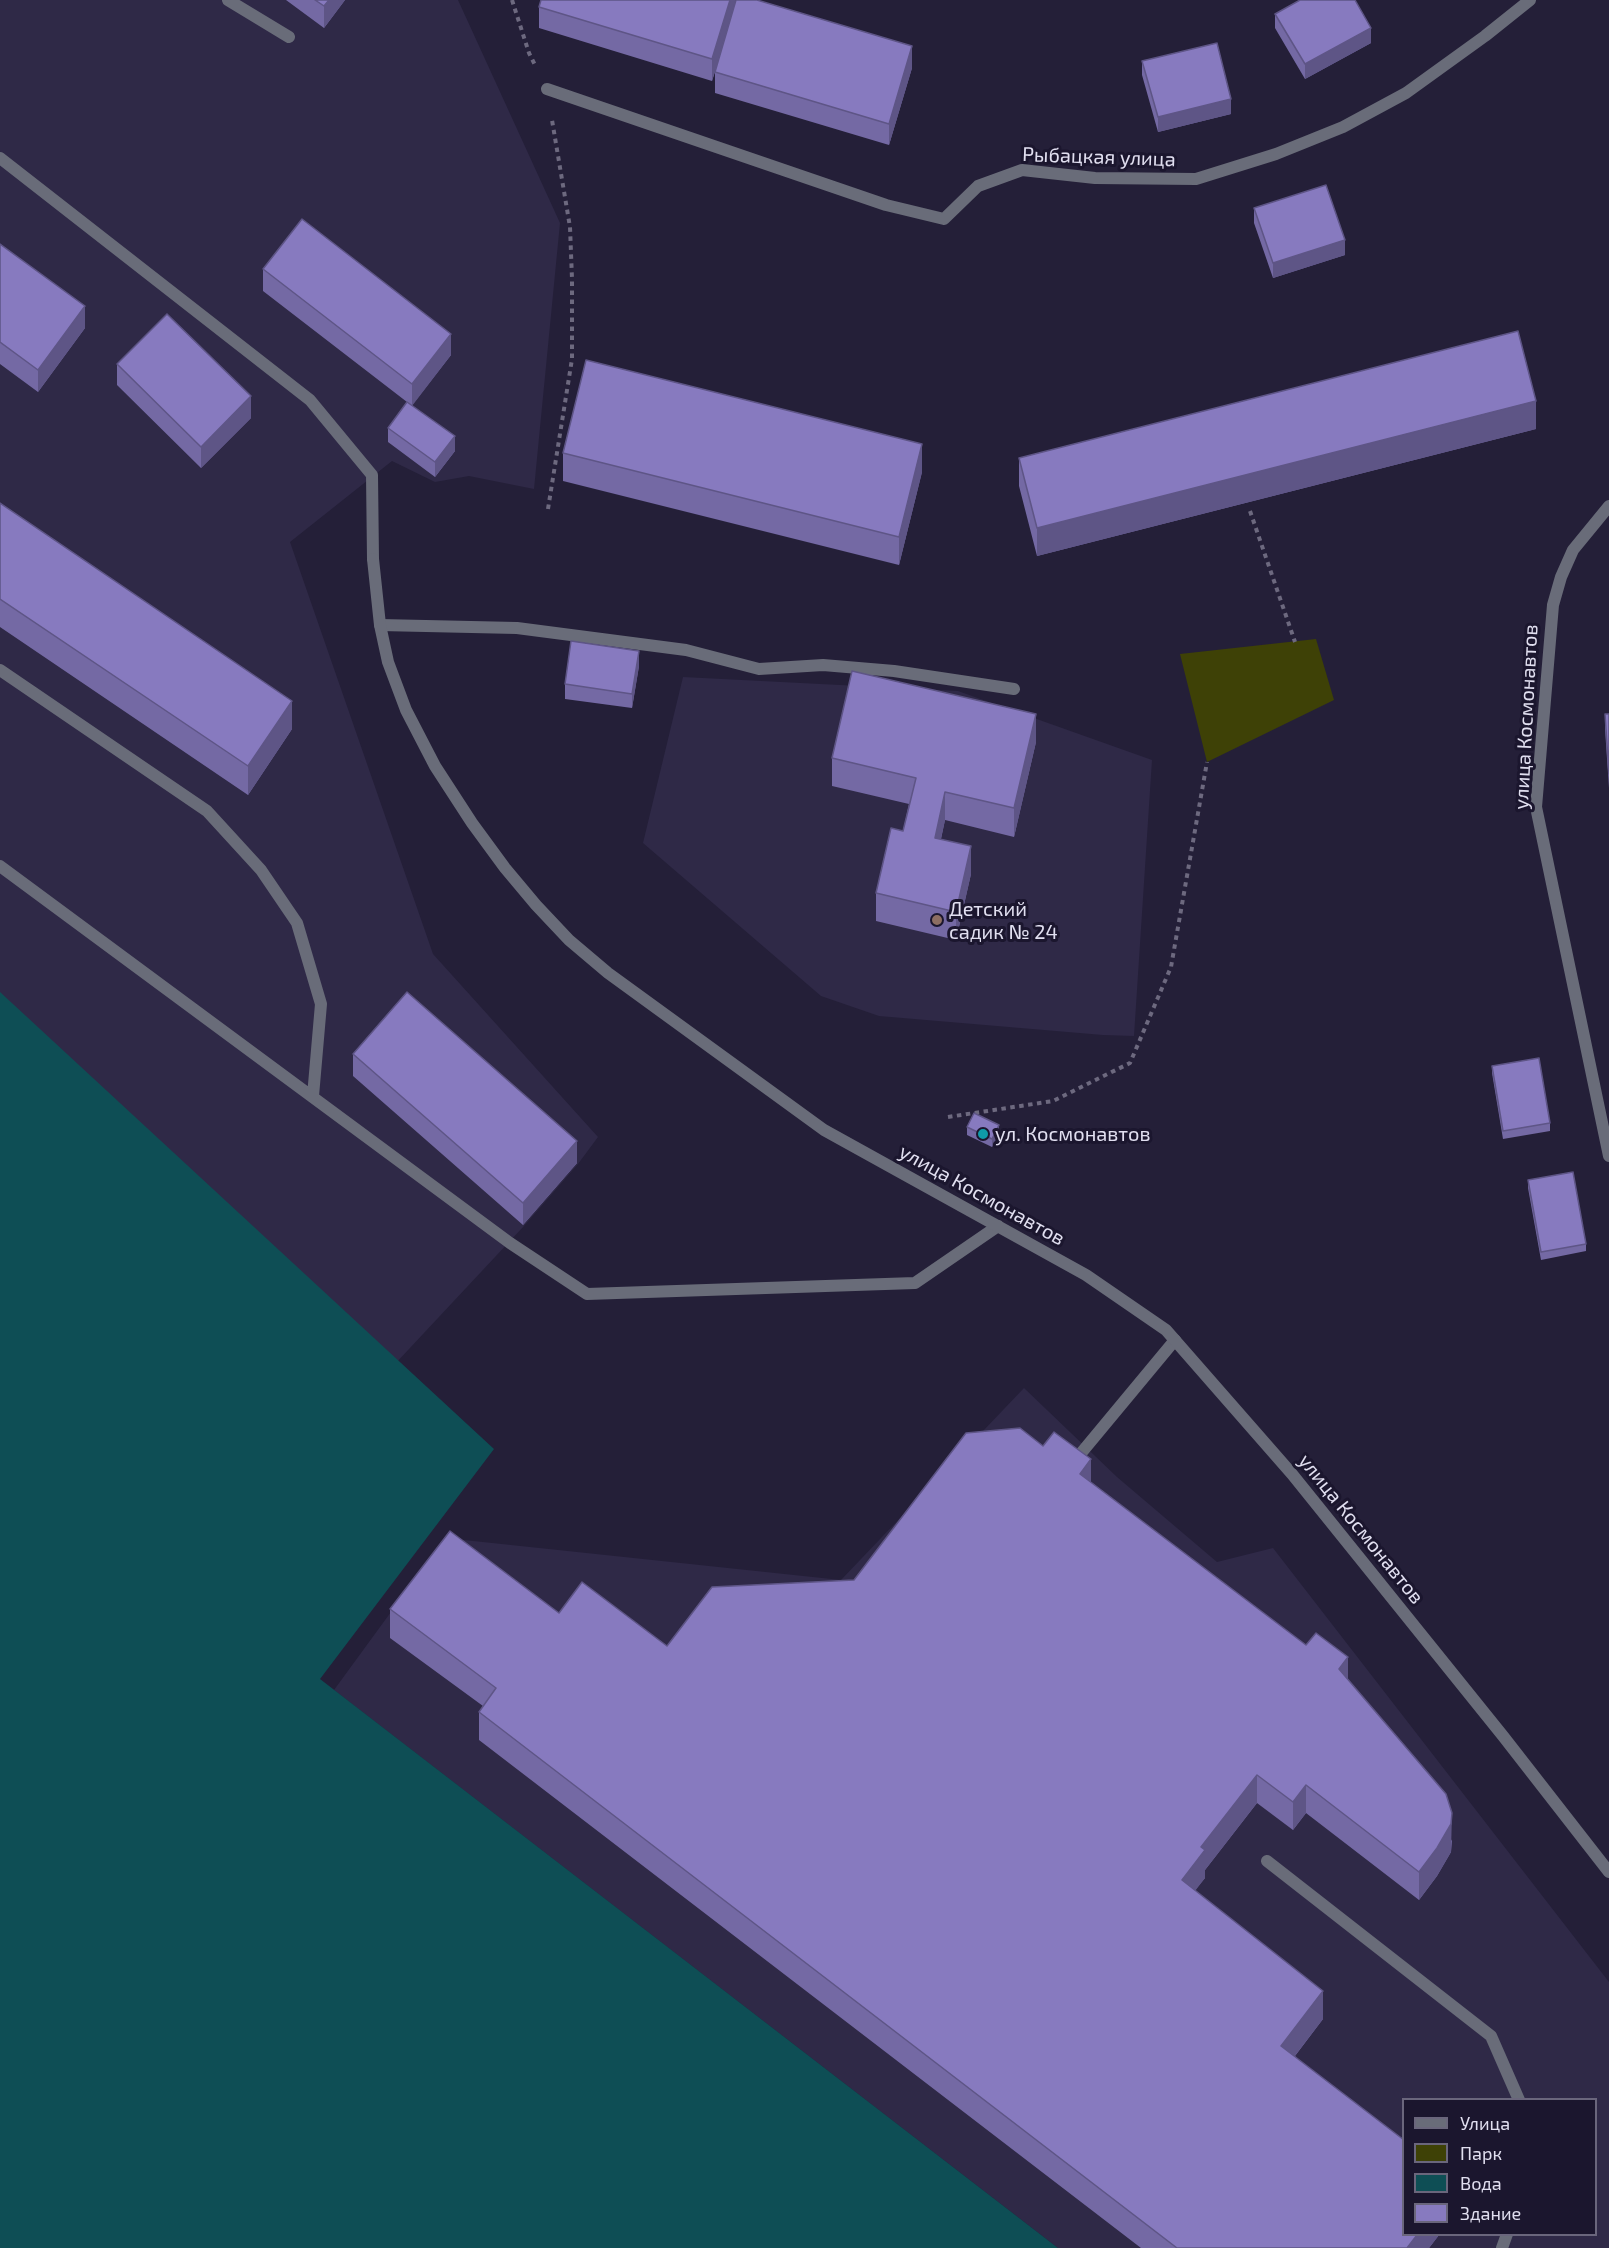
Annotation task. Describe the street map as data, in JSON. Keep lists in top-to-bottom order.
{
  "streets": {
    "street": ["Рыбацкая улица", "улица Космонавтов"]
  },
  "places": ["Детский садик № 24", "ул. Космонавтов"],
  "legend": [
    "Улица",
    "Парк",
    "Вода",
    "Здание"
  ]
}
